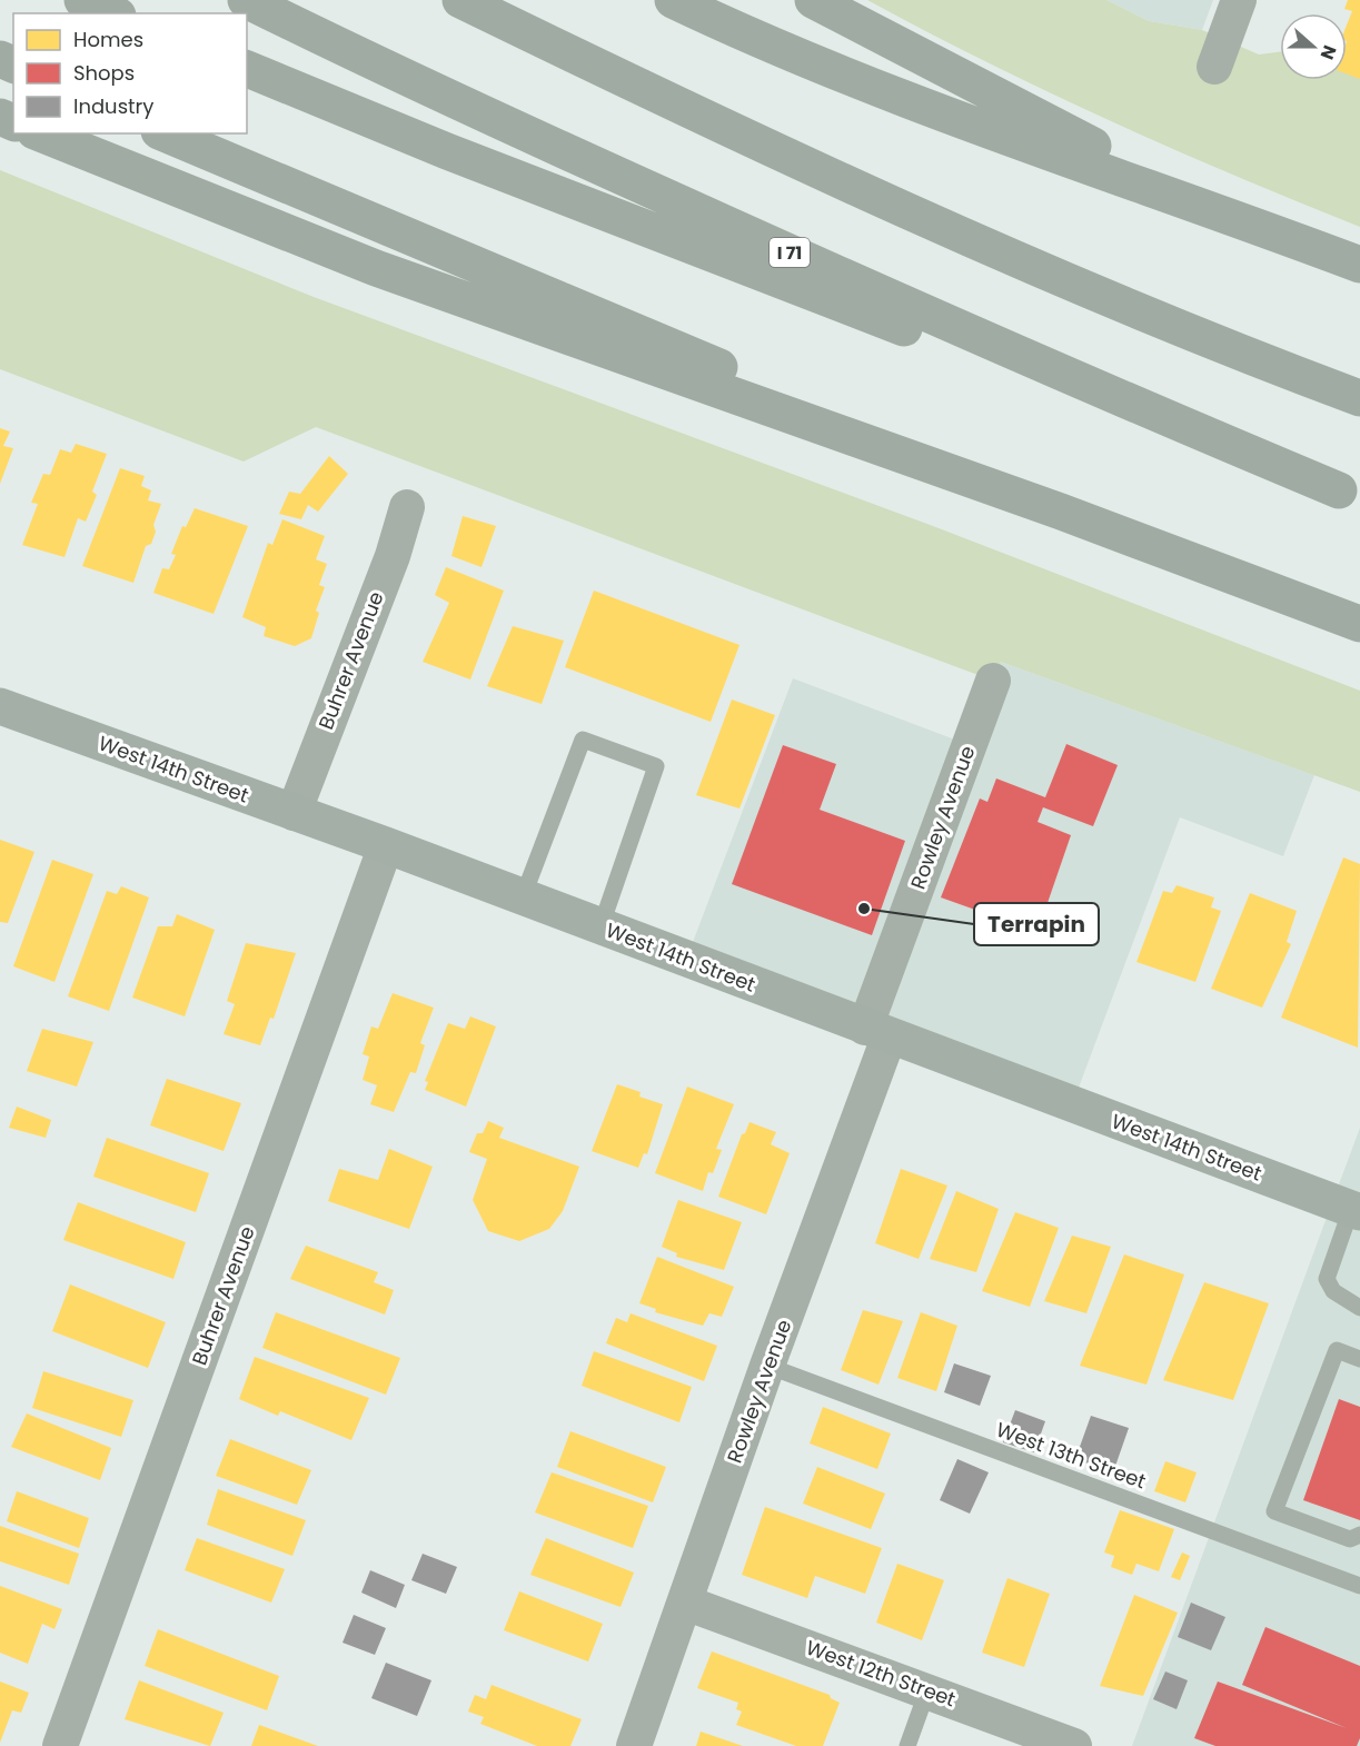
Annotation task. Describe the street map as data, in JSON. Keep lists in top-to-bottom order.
{
  "streets": {
    "highway": ["I 71"],
    "street": [
      "Buhrer Avenue",
      "West 14th Street",
      "Rowley Avenue",
      "West 12th Street"
    ],
    "lane": ["West 13th Street"]
  },
  "crossings": [
    ["Buhrer Avenue", "West 14th Street"],
    ["West 14th Street", "Rowley Avenue"],
    ["Rowley Avenue", "West 13th Street"],
    ["Rowley Avenue", "West 12th Street"]
  ],
  "places": ["Terrapin"],
  "legend": ["Homes", "Shops", "Industry"],
  "north": "right"
}
